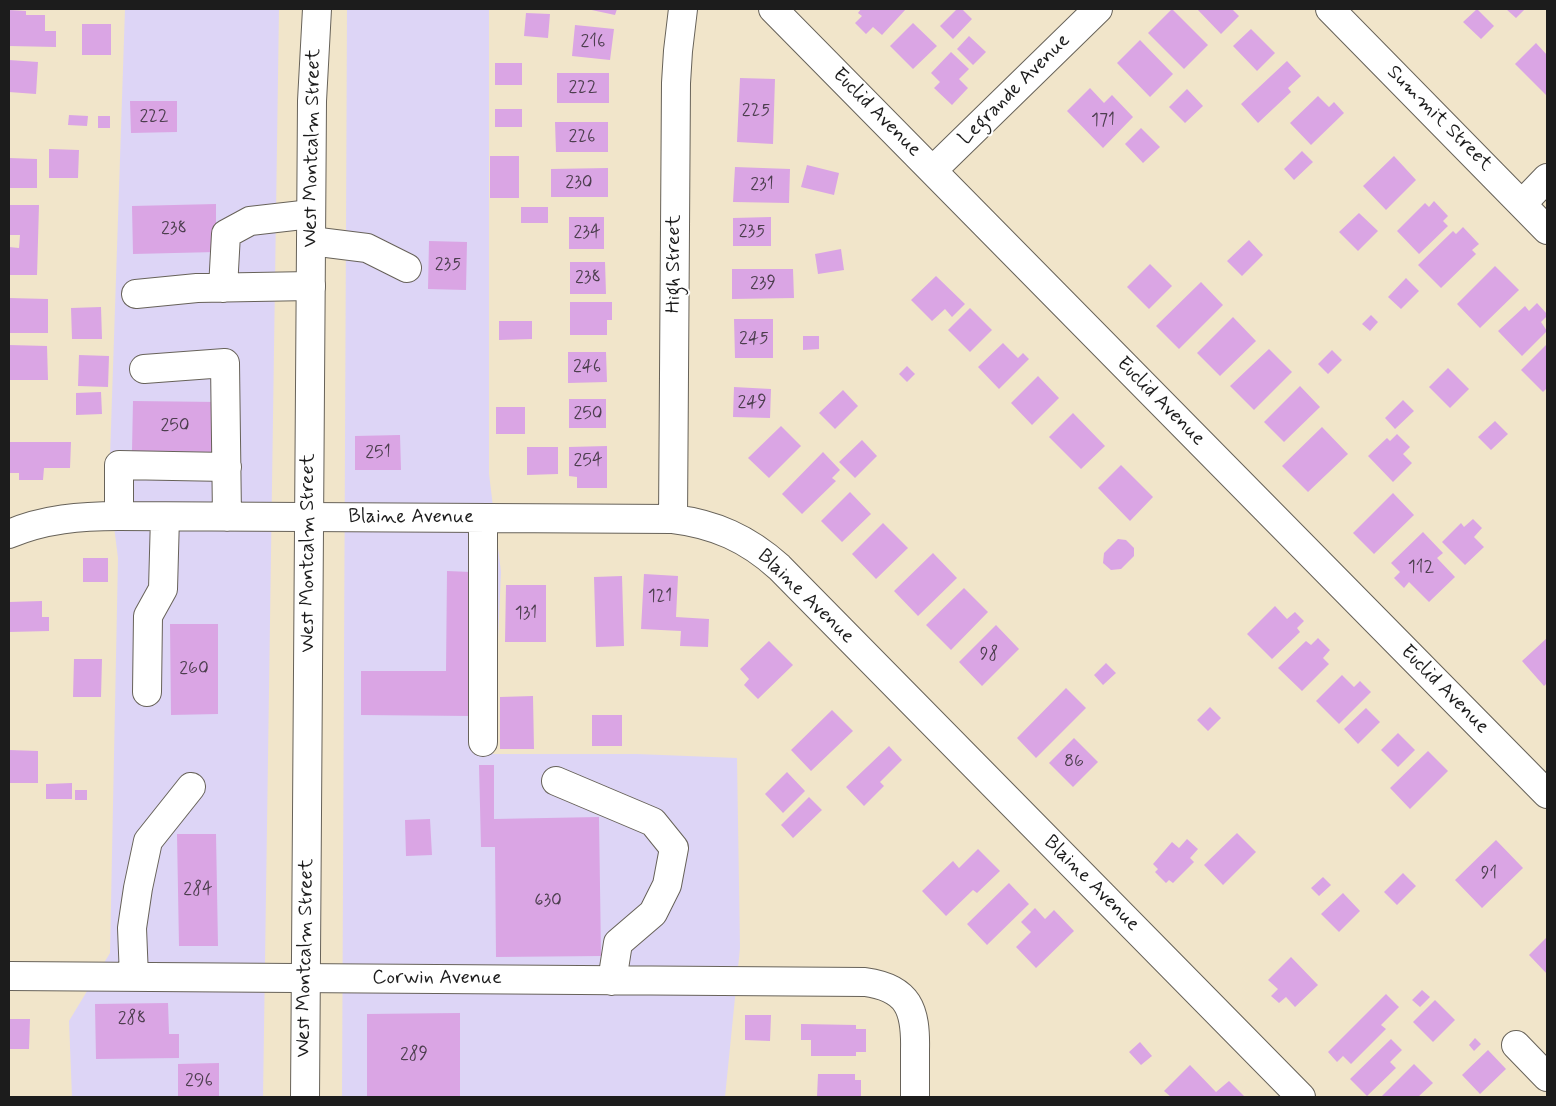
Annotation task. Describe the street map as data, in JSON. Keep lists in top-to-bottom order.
{
  "streets": {
    "street": [
      "Legrande Avenue",
      "Euclid Avenue",
      "Summit Street",
      "West Montcalm Street",
      "High Street",
      "Blaine Avenue",
      "Corwin Avenue"
    ]
  },
  "crossings": [
    ["Legrande Avenue", "Euclid Avenue"],
    ["West Montcalm Street", "Blaine Avenue"],
    ["West Montcalm Street", "Corwin Avenue"],
    ["High Street", "Blaine Avenue"]
  ],
  "house_numbers": [
    "216",
    "222",
    "225",
    "222",
    "171",
    "226",
    "230",
    "231",
    "238",
    "235",
    "234",
    "235",
    "238",
    "239",
    "245",
    "246",
    "249",
    "250",
    "250",
    "251",
    "254",
    "112",
    "121",
    "131",
    "98",
    "260",
    "86",
    "91",
    "284",
    "630",
    "288",
    "289",
    "296"
  ]
}
